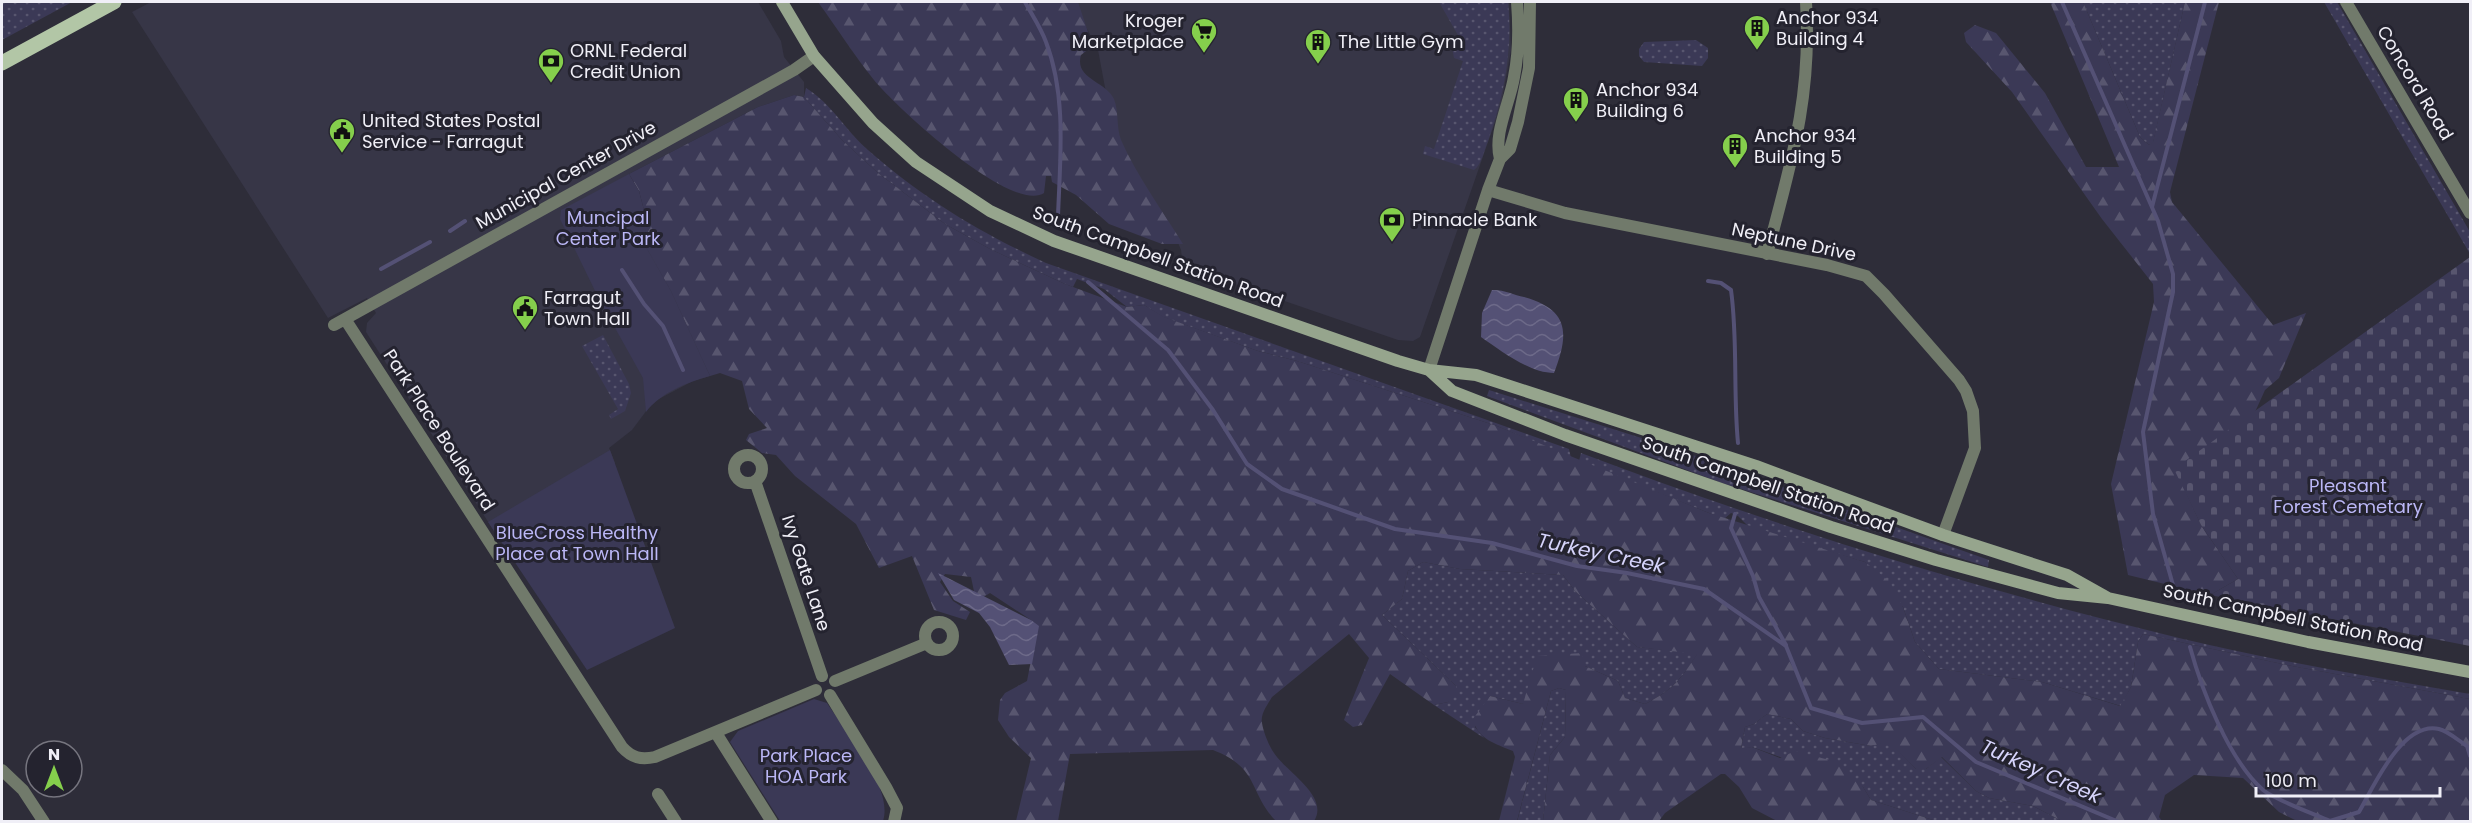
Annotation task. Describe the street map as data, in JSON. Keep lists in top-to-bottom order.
{
  "streets": {
    "main road": ["South Campbell Station Road"],
    "street": [
      "Concord Road",
      "Municipal Center Drive",
      "Neptune Drive",
      "Park Place Boulevard",
      "Ivy Gate Lane"
    ]
  },
  "crossings": [
    ["Municipal Center Drive", "South Campbell Station Road"],
    ["Municipal Center Drive", "Park Place Boulevard"],
    ["Neptune Drive", "South Campbell Station Road"],
    ["Park Place Boulevard", "Ivy Gate Lane"]
  ],
  "water": ["Turkey Creek"],
  "parks": [
    "Muncipal Center Park",
    "Pleasant Forest Cemetary",
    "BlueCross Healthy Place at Town Hall",
    "Park Place HOA Park"
  ],
  "places": {
    "building": [
      "Anchor 934 Building 4",
      "The Little Gym",
      "Anchor 934 Building 6",
      "Anchor 934 Building 5"
    ],
    "supermarket": ["Kroger Marketplace"],
    "bank": ["ORNL Federal Credit Union", "Pinnacle Bank"],
    "public building": ["United States Postal Service - Farragut", "Farragut Town Hall"]
  },
  "scale_bar": "100 m",
  "north": "top"
}
